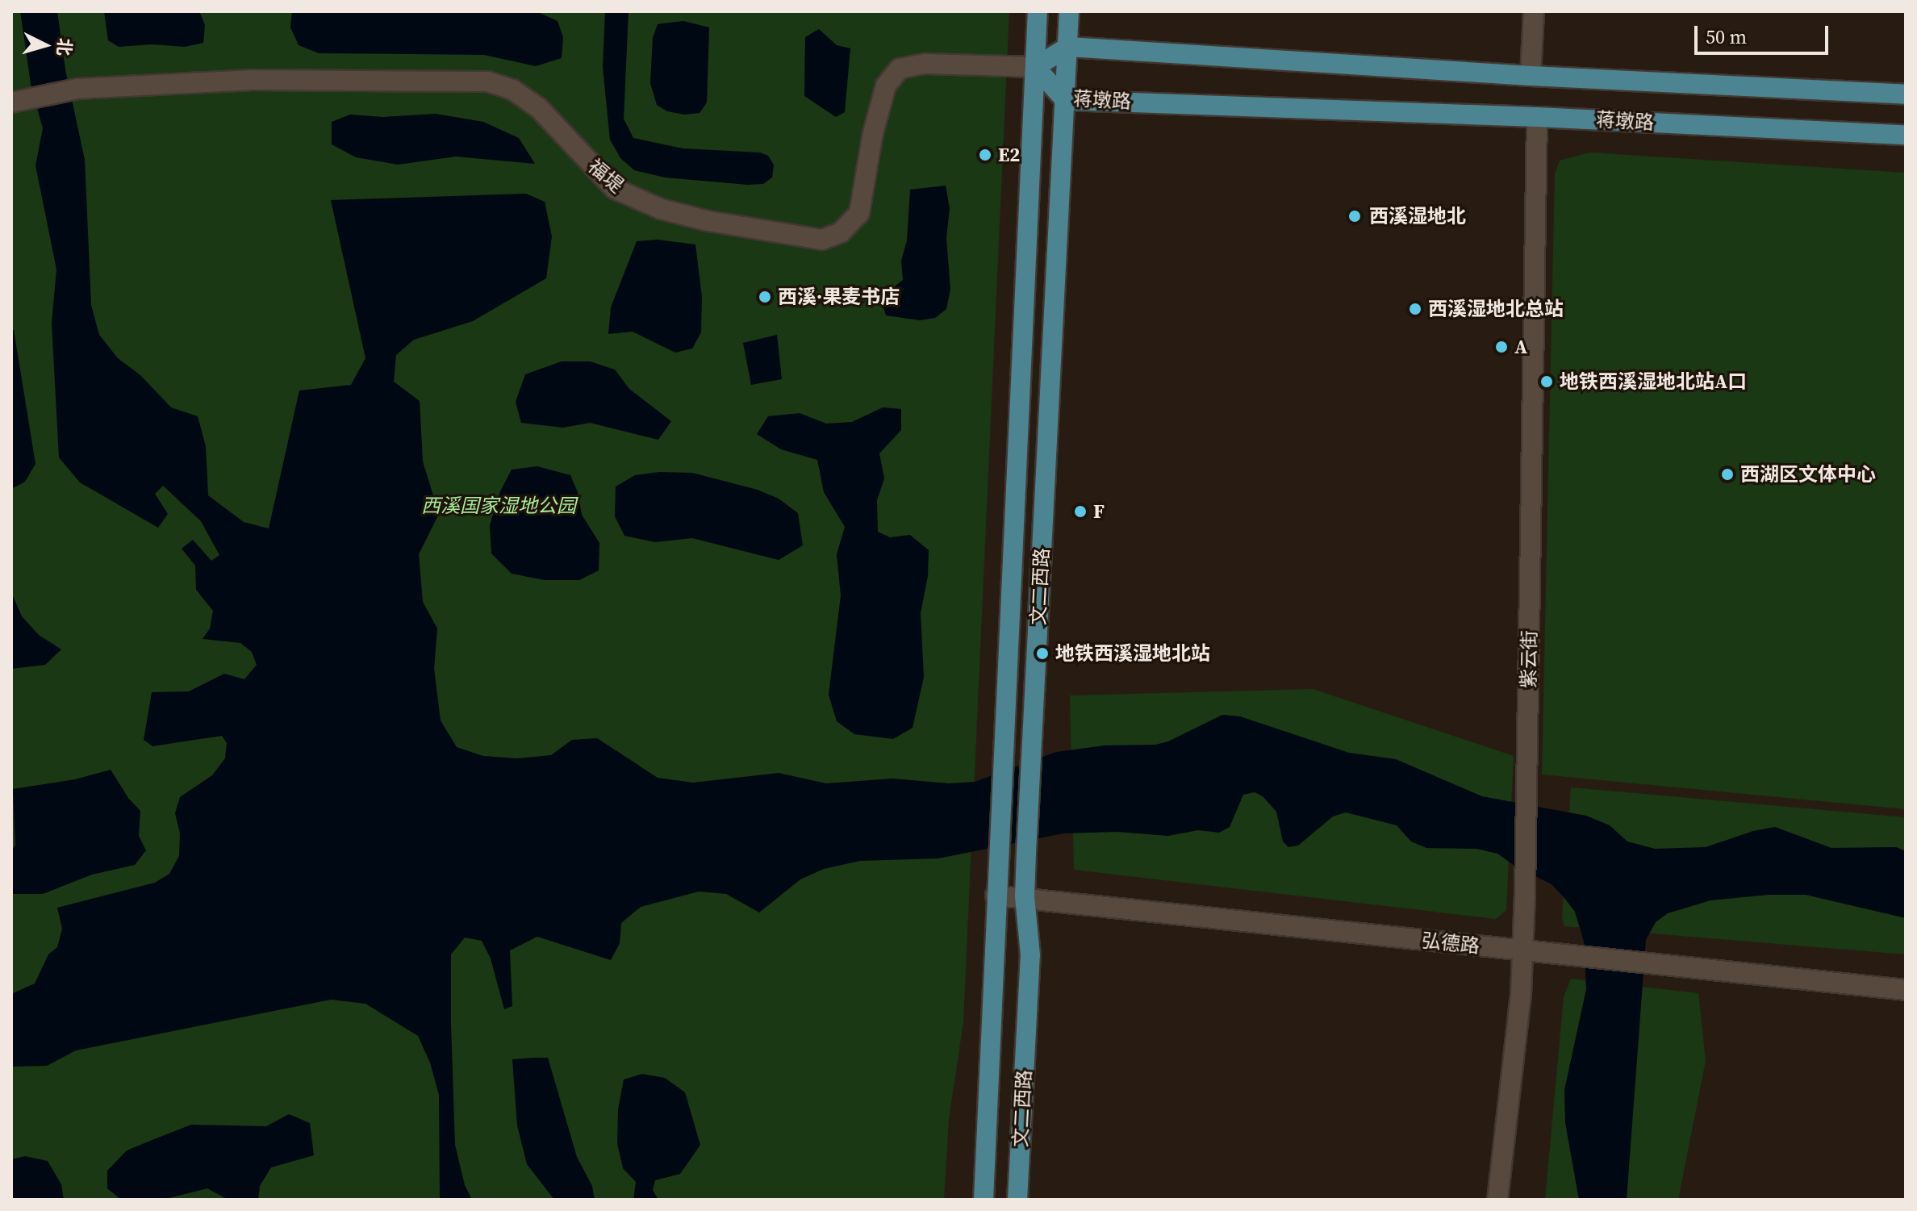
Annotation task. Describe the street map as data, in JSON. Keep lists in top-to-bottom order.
{
  "streets": {
    "main road": ["蒋墩路", "文二西路"],
    "street": ["福堤", "紫云街", "弘德路"]
  },
  "crossings": [
    ["蒋墩路", "福堤"],
    ["蒋墩路", "文二西路"],
    ["蒋墩路", "紫云街"],
    ["福堤", "文二西路"],
    ["文二西路", "弘德路"],
    ["紫云街", "弘德路"]
  ],
  "parks": ["西溪国家湿地公园"],
  "places": [
    "E2",
    "西溪湿地北",
    "西溪·果麦书店",
    "西溪湿地北总站",
    "A",
    "地铁西溪湿地北站A口",
    "西湖区文体中心",
    "F",
    "地铁西溪湿地北站"
  ],
  "scale_bar": "50 m",
  "north": "right"
}
